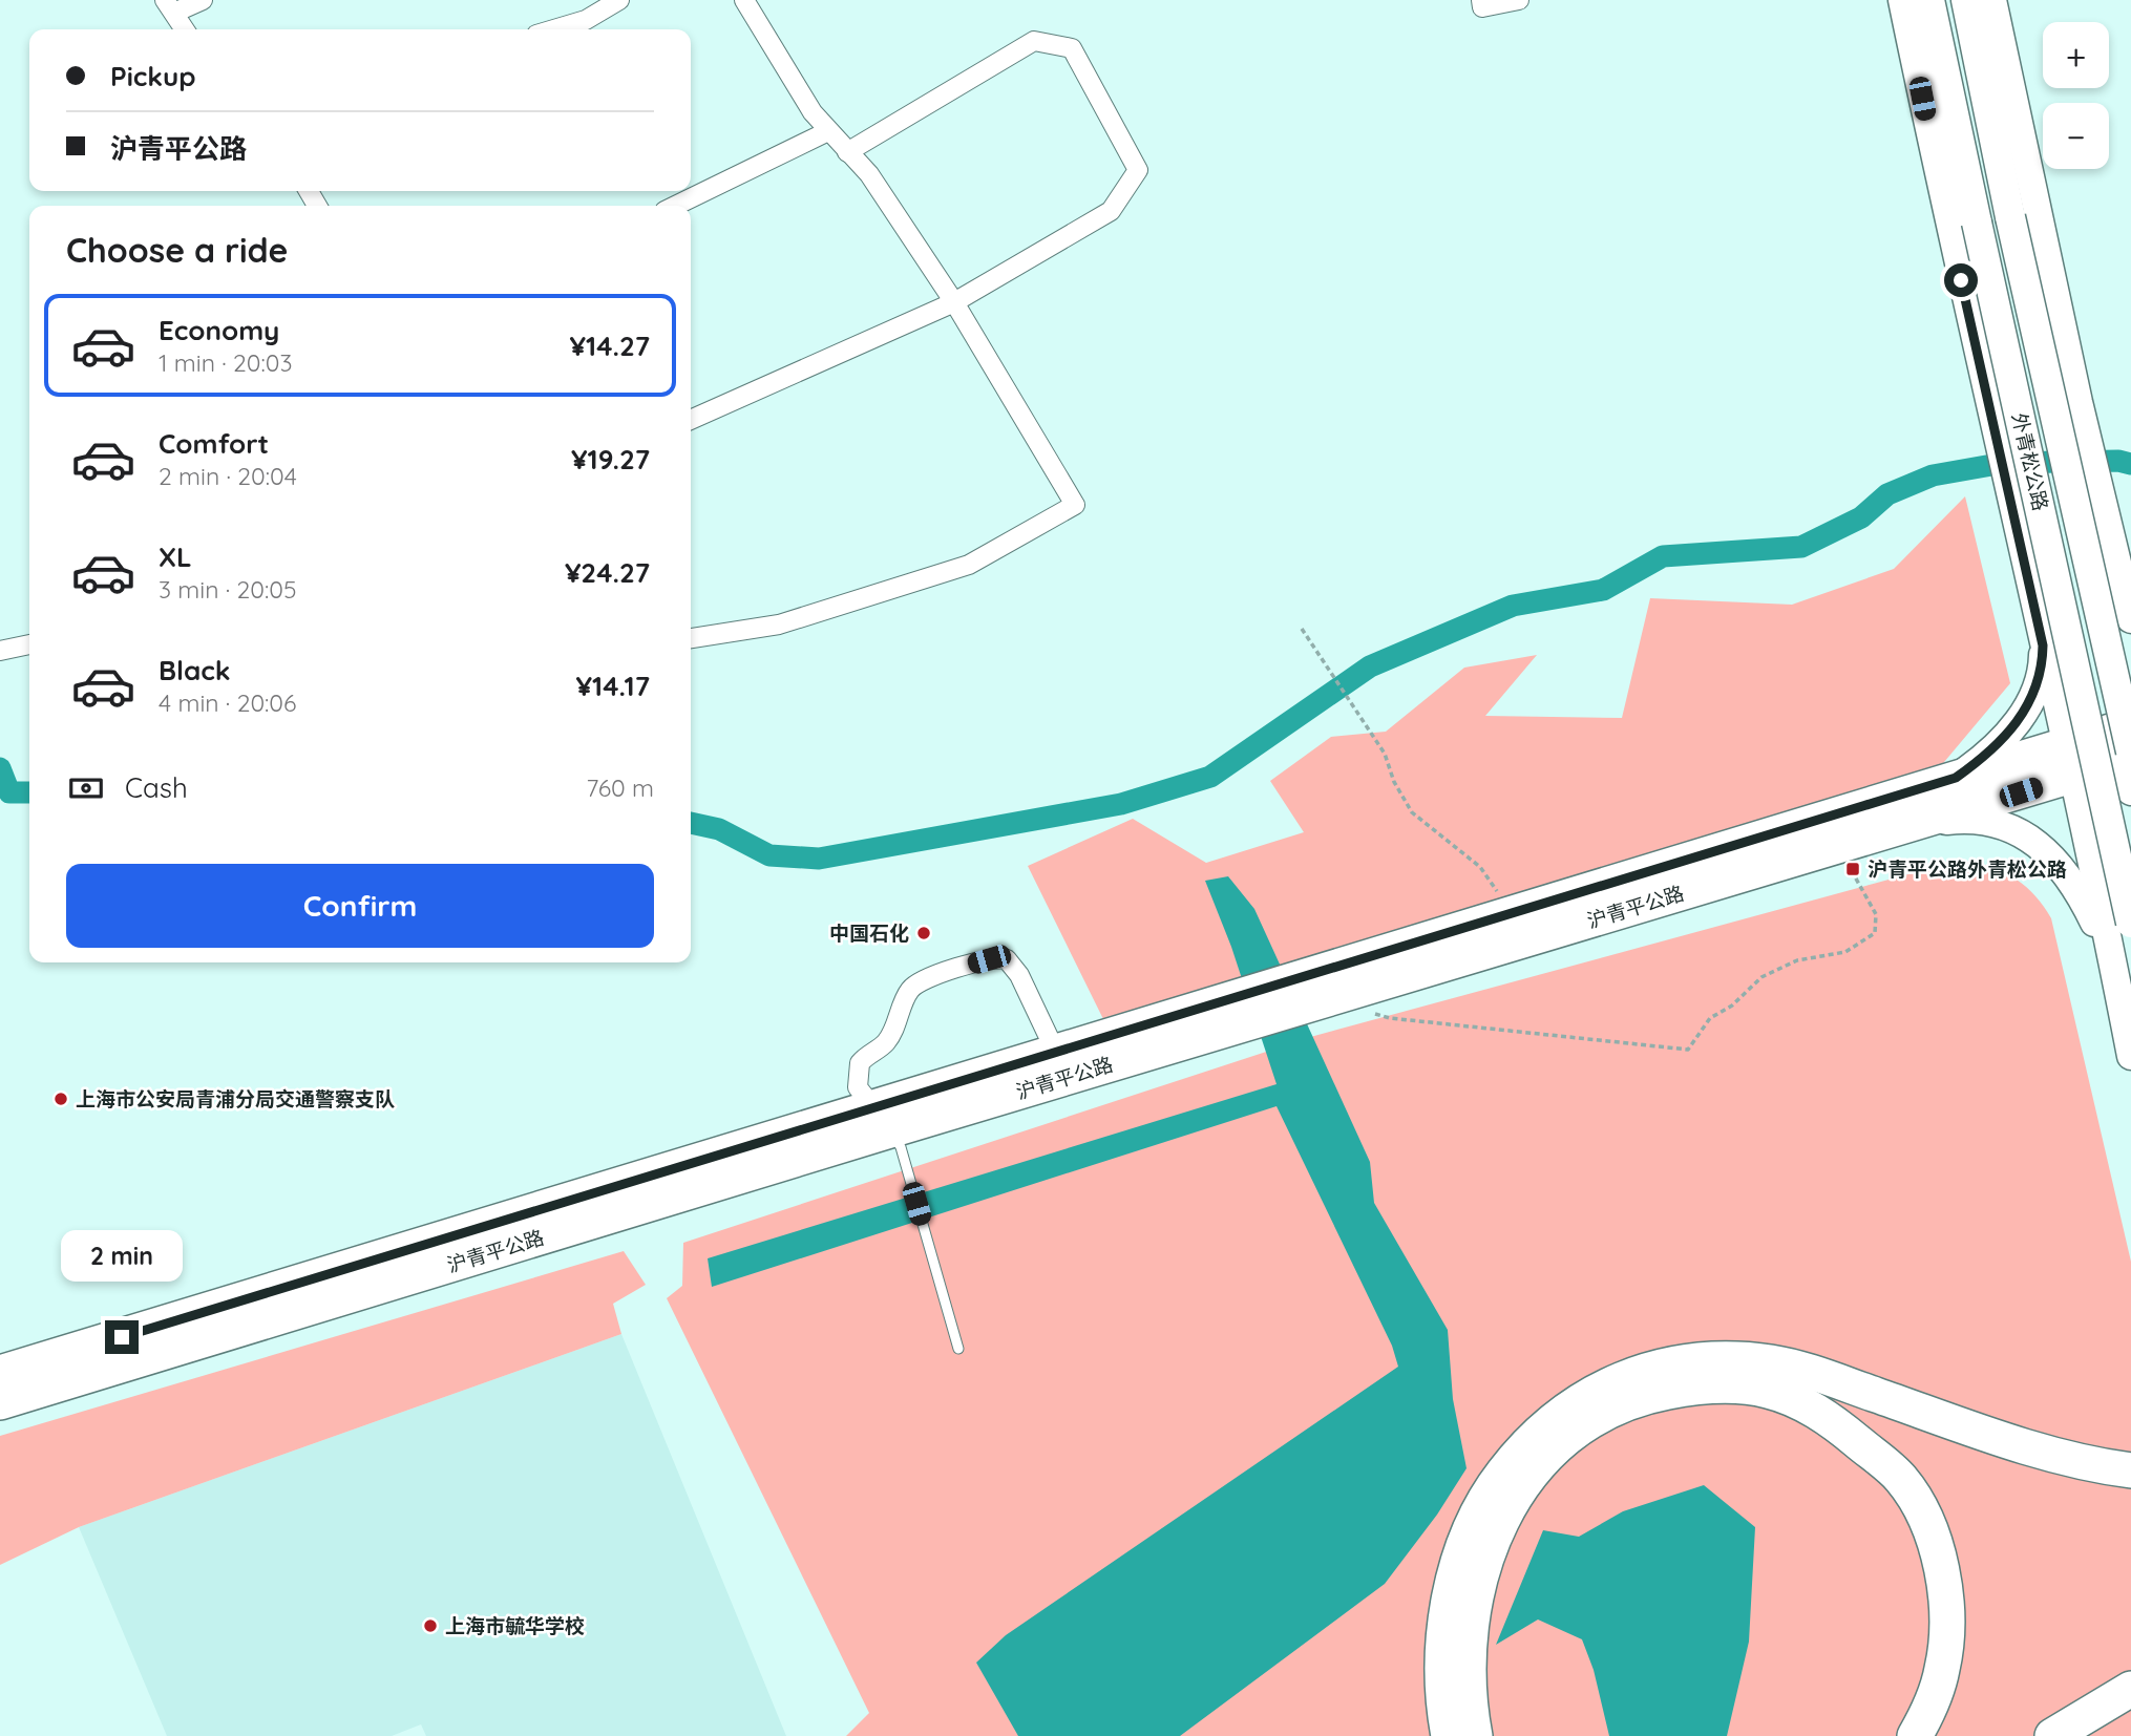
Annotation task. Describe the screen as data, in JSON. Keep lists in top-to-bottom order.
{
  "streets": {
    "highway": ["沪青平公路"],
    "main road": ["外青松公路"]
  },
  "crossings": [
    ["外青松公路", "沪青平公路"]
  ],
  "places": {
    "transit": ["沪青平公路外青松公路"],
    "other": ["中国石化", "上海市公安局青浦分局交通警察支队", "上海市毓华学校"]
  },
  "page": {
    "map_buttons": ["+", "−"],
    "banner": ["Pickup", "沪青平公路"],
    "heading": "Choose a ride",
    "list": [
      {
        "name": "Economy",
        "note": "1 min · 20:03",
        "value": "¥14.27"
      },
      {
        "name": "Comfort",
        "note": "2 min · 20:04",
        "value": "¥19.27"
      },
      {
        "name": "XL",
        "note": "3 min · 20:05",
        "value": "¥24.27"
      },
      {
        "name": "Black",
        "note": "4 min · 20:06",
        "value": "¥14.17"
      }
    ],
    "pay": ["Cash", "760 m"],
    "buttons": "Confirm",
    "bubble": "2 min"
  }
}
